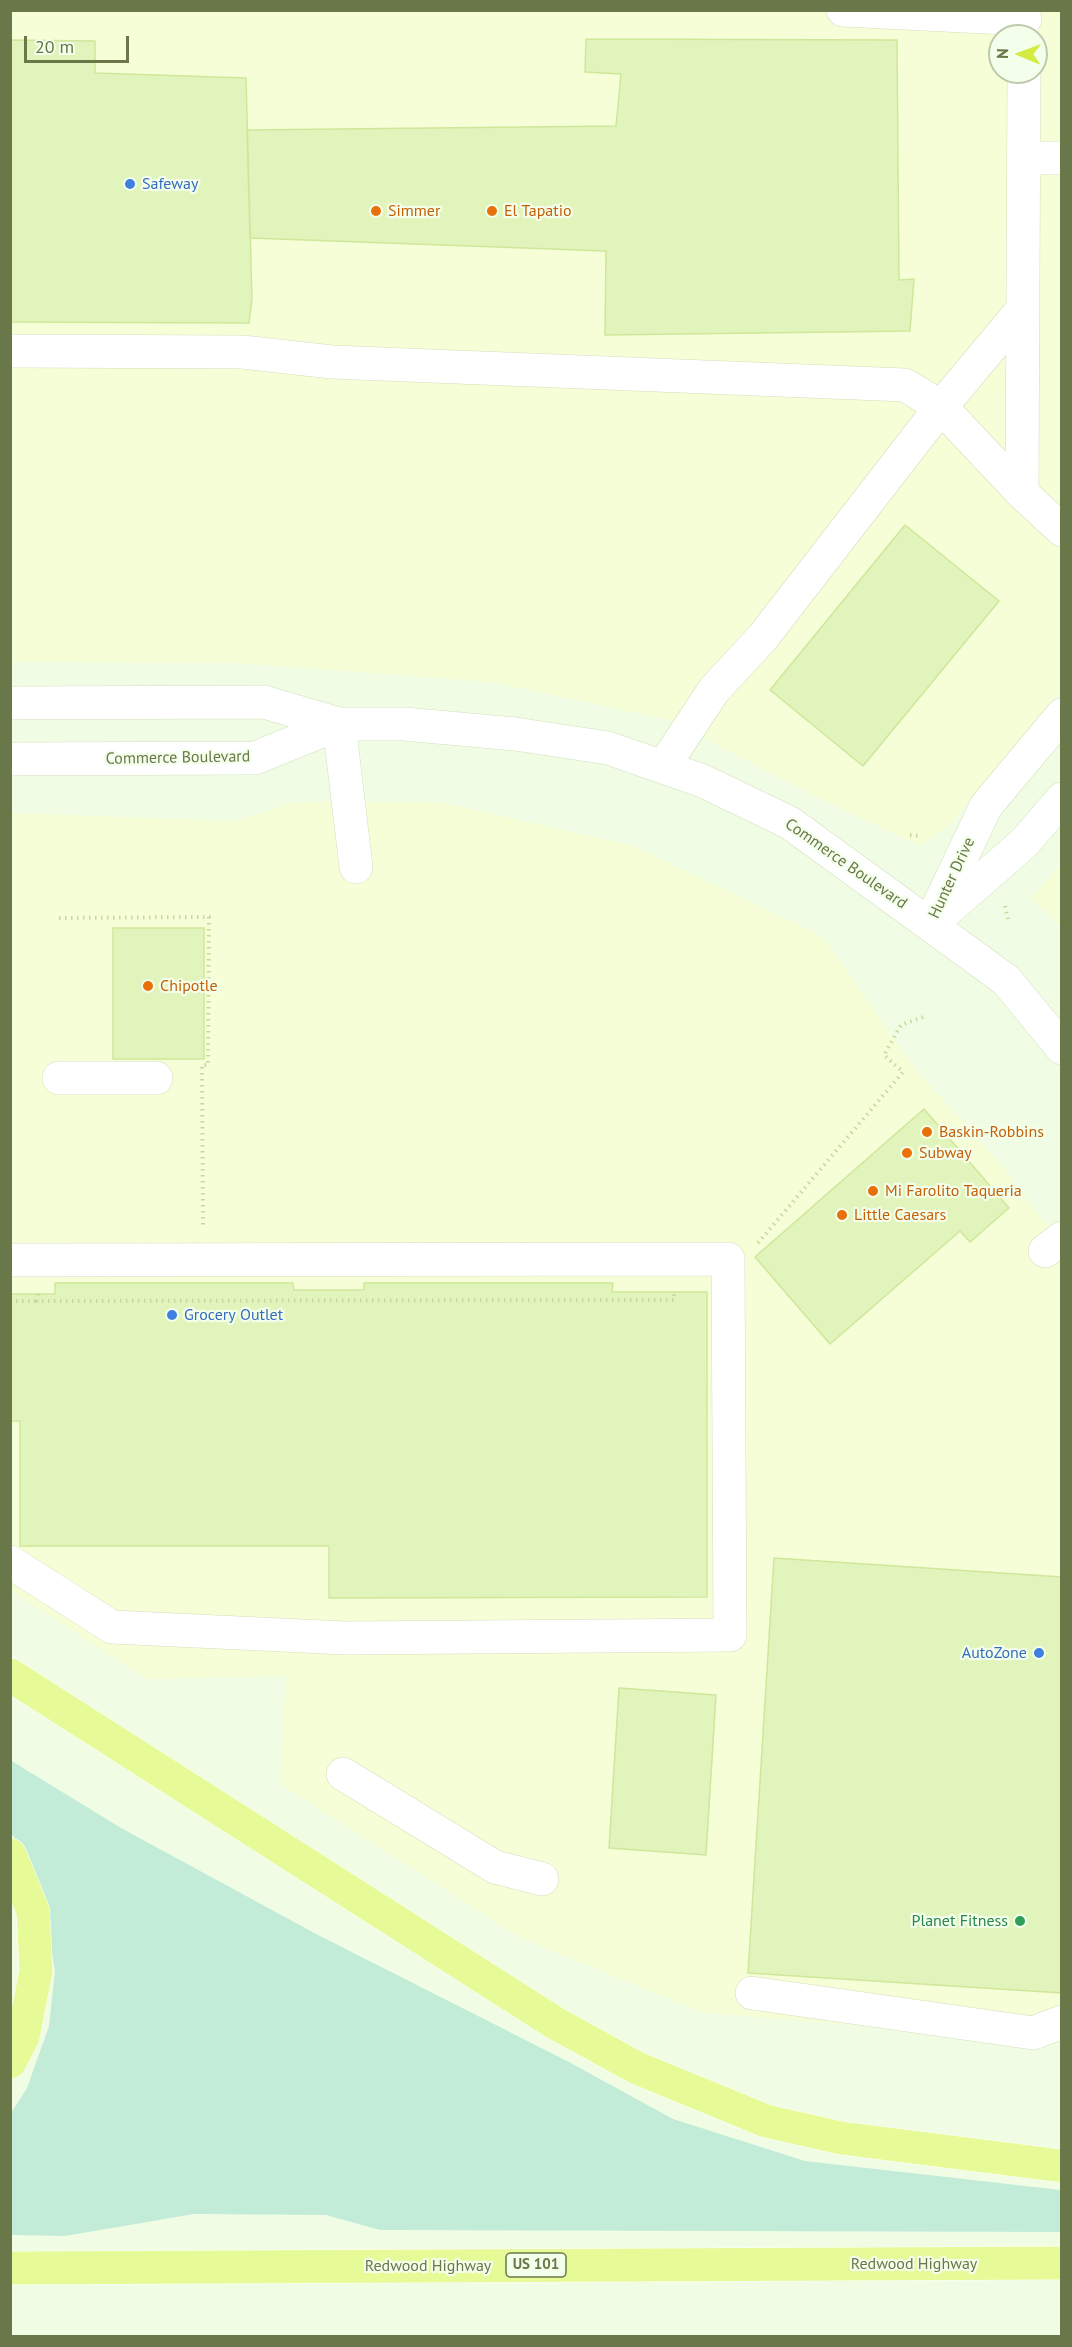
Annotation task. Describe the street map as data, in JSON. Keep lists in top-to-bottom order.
{
  "streets": {
    "highway": ["Redwood Highway", "US 101"],
    "street": ["Commerce Boulevard", "Hunter Drive"]
  },
  "crossings": [
    ["Commerce Boulevard", "Hunter Drive"]
  ],
  "places": [
    "Safeway",
    "Simmer",
    "El Tapatio",
    "Chipotle",
    "Baskin-Robbins",
    "Subway",
    "Mi Farolito Taqueria",
    "Little Caesars",
    "Grocery Outlet",
    "AutoZone",
    "Planet Fitness"
  ],
  "scale_bar": "20 m",
  "north": "left"
}
